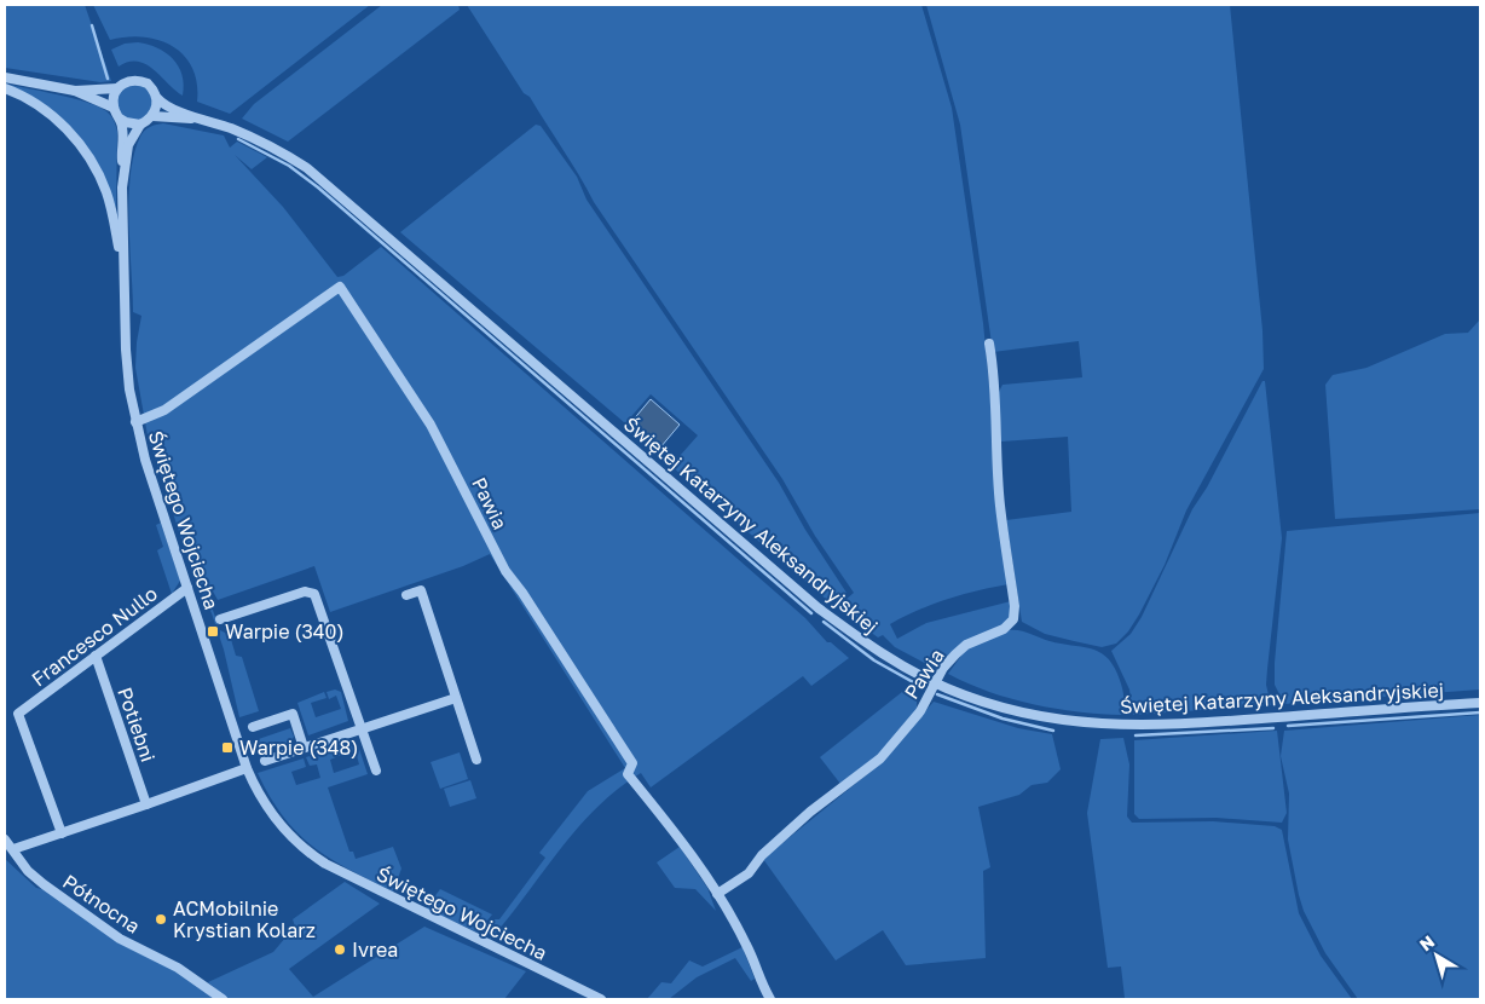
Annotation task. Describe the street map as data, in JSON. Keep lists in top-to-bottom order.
{
  "streets": {
    "street": [
      "Pawia",
      "Świętego Wojciecha",
      "Świętej Katarzyny Aleksandryjskiej",
      "Francesco Nullo",
      "Potiebni",
      "Północna"
    ]
  },
  "crossings": [
    ["Pawia", "Świętego Wojciecha"],
    ["Pawia", "Świętej Katarzyny Aleksandryjskiej"],
    ["Świętego Wojciecha", "Świętej Katarzyny Aleksandryjskiej"],
    ["Świętego Wojciecha", "Francesco Nullo"],
    ["Francesco Nullo", "Potiebni"]
  ],
  "places": {
    "transit": ["Warpie (340)", "Warpie (348)"],
    "other": ["ACMobilnie Krystian Kolarz", "Ivrea"]
  },
  "north": "top left"
}
